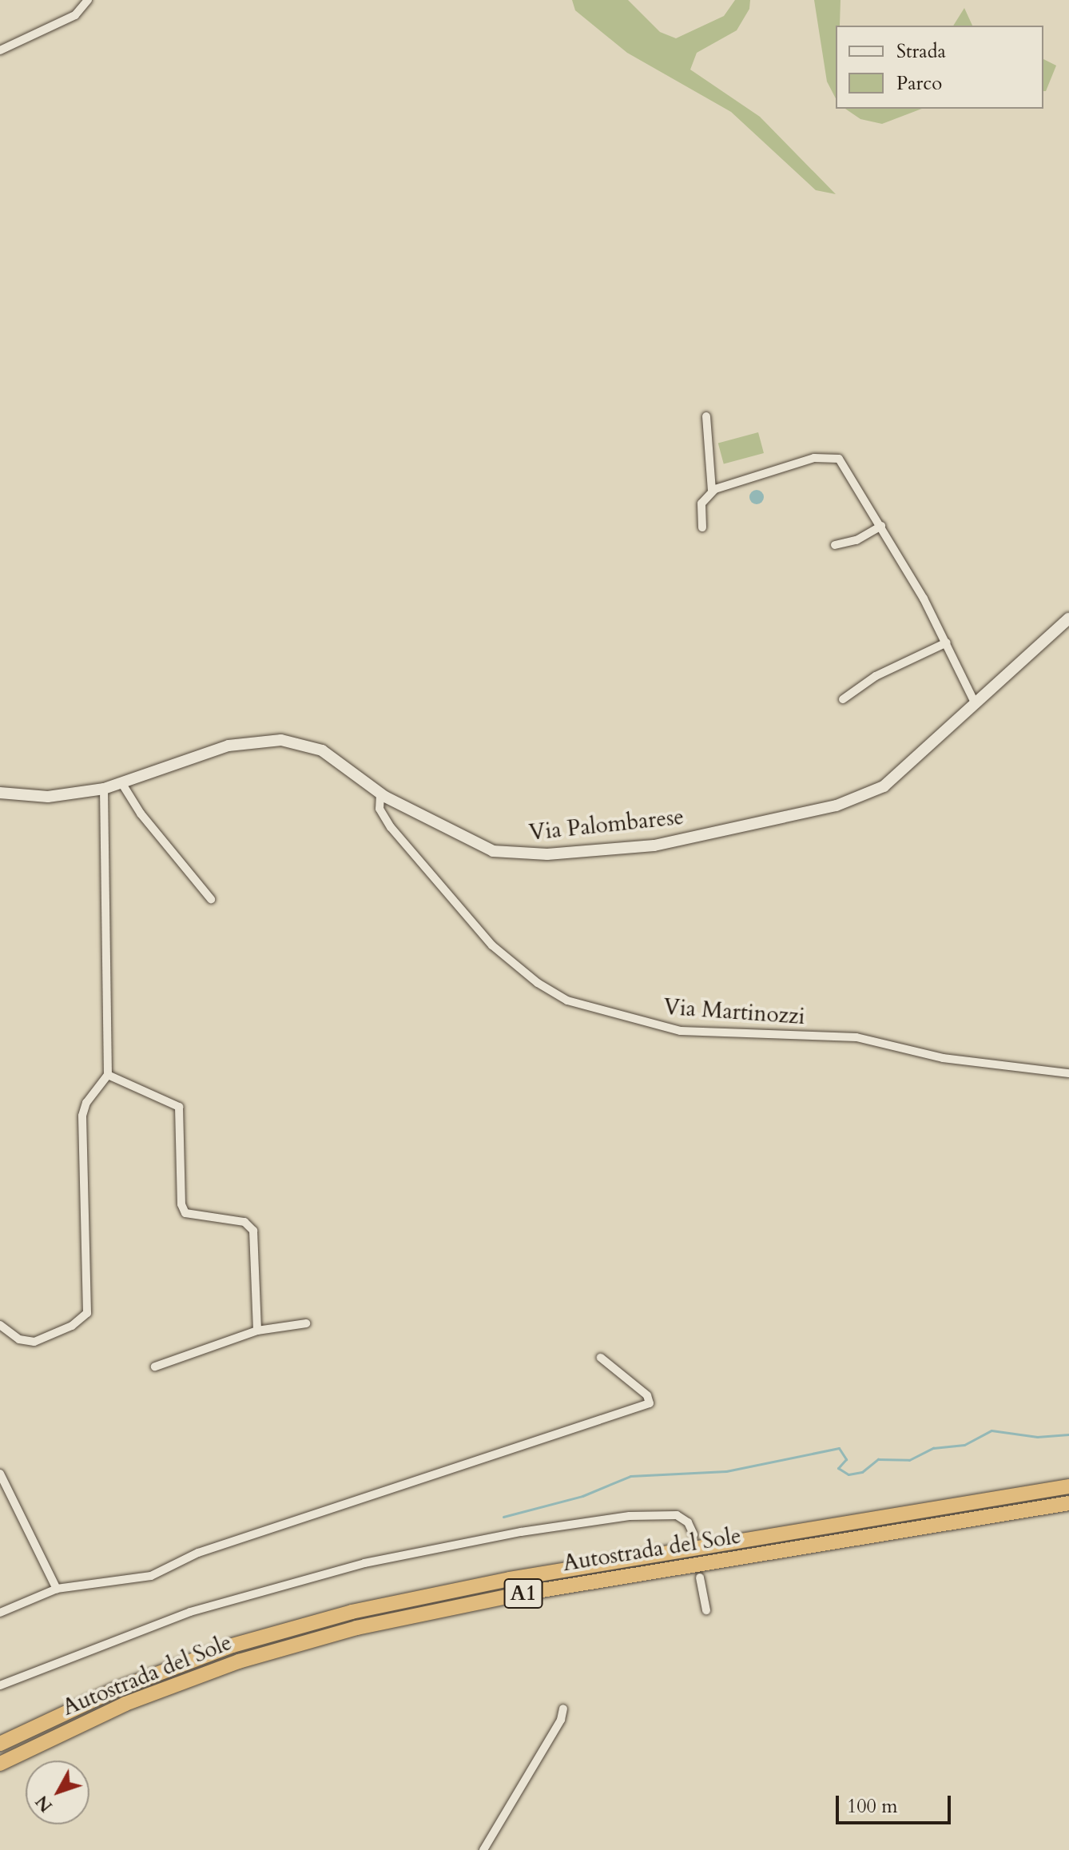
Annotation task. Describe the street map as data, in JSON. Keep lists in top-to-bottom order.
{
  "streets": {
    "highway": ["Autostrada del Sole", "A1"],
    "main road": ["Via Palombarese"],
    "street": ["Via Martinozzi"]
  },
  "crossings": [
    ["Via Palombarese", "Via Martinozzi"]
  ],
  "legend": ["Strada", "Parco"],
  "scale_bar": "100 m",
  "north": "bottom left"
}
